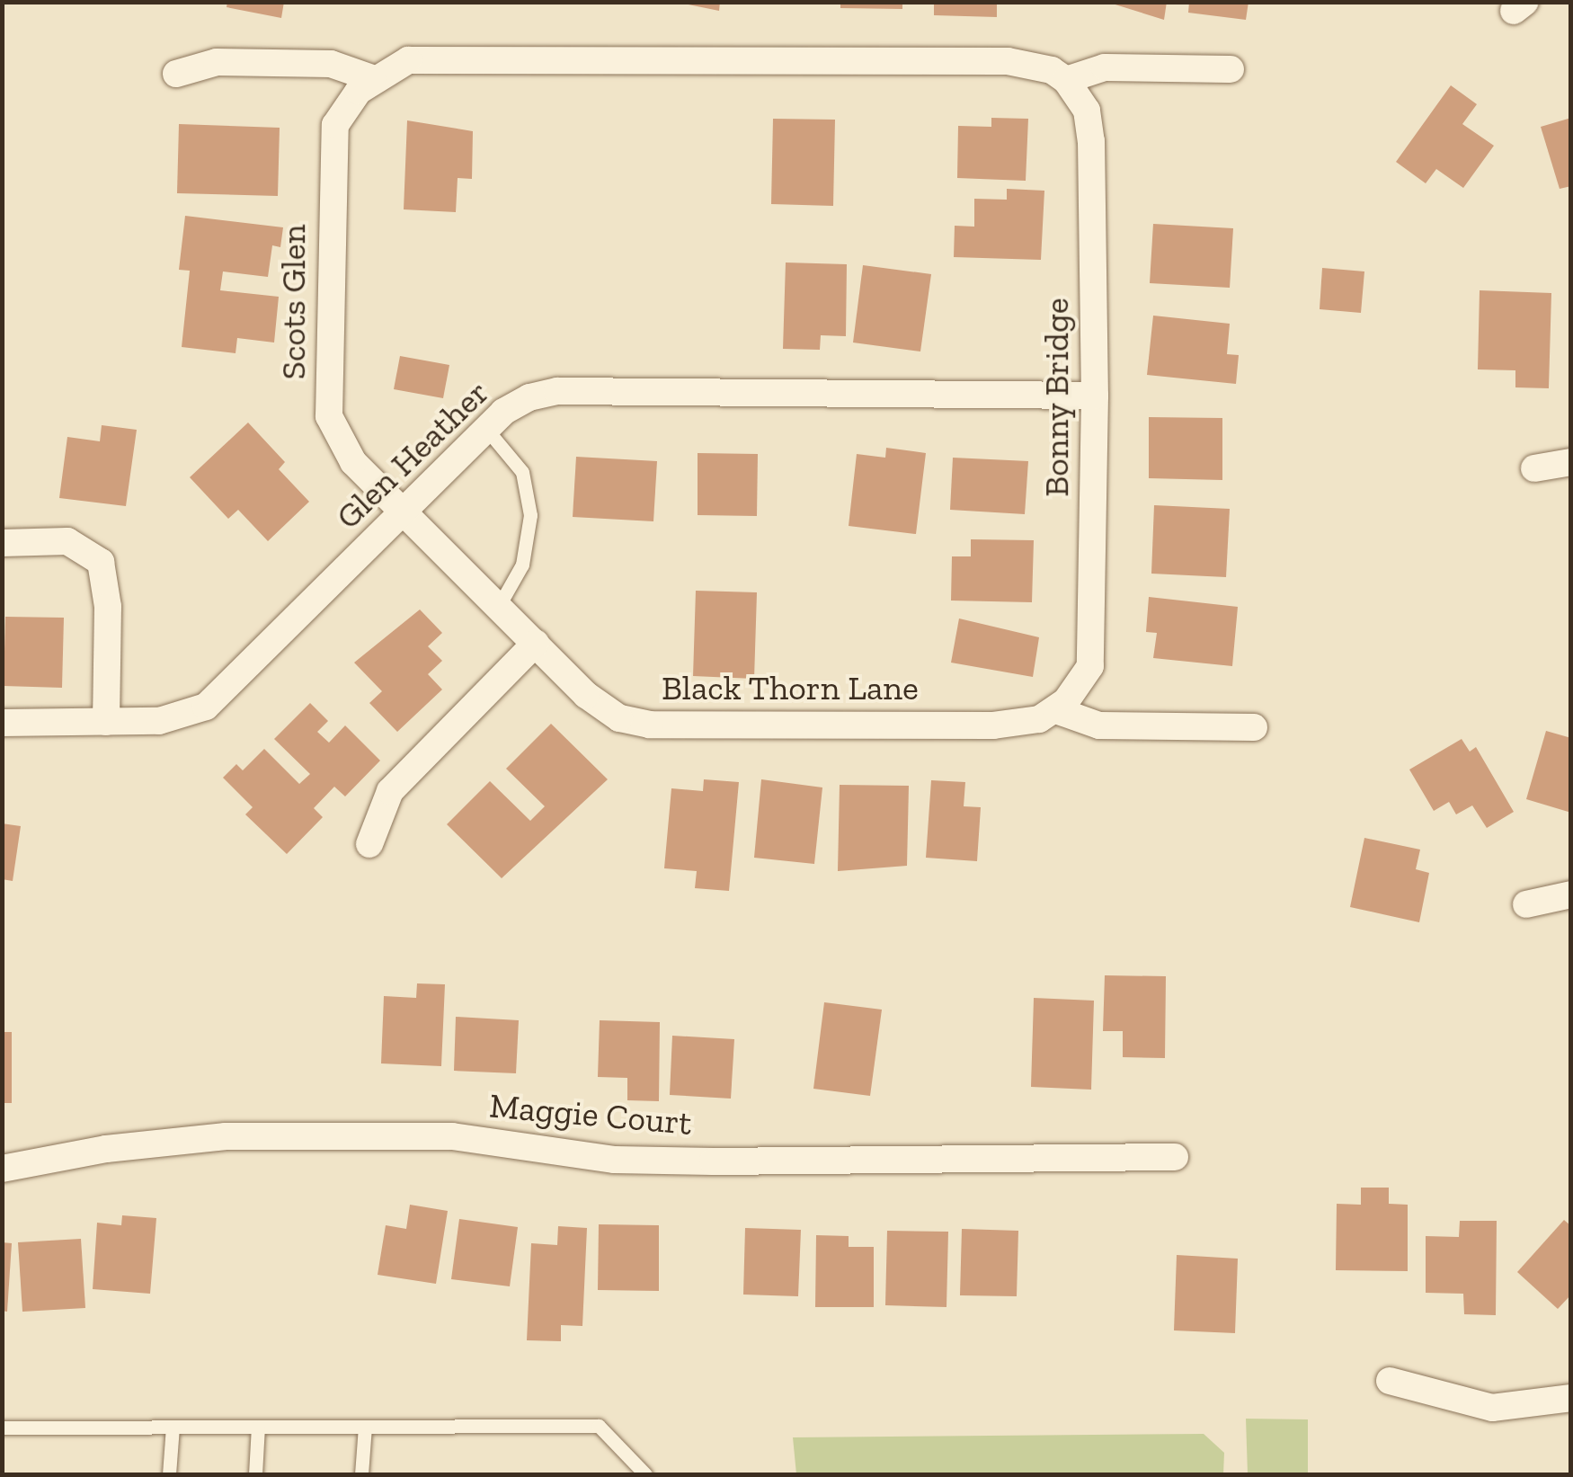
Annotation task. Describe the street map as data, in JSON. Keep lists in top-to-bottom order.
{
  "streets": {
    "street": [
      "Scots Glen",
      "Bonny Bridge",
      "Glen Heather",
      "Black Thorn Lane",
      "Maggie Court"
    ]
  },
  "crossings": [
    ["Scots Glen", "Glen Heather"],
    ["Scots Glen", "Black Thorn Lane"],
    ["Bonny Bridge", "Glen Heather"],
    ["Bonny Bridge", "Black Thorn Lane"],
    ["Glen Heather", "Black Thorn Lane"]
  ]
}
